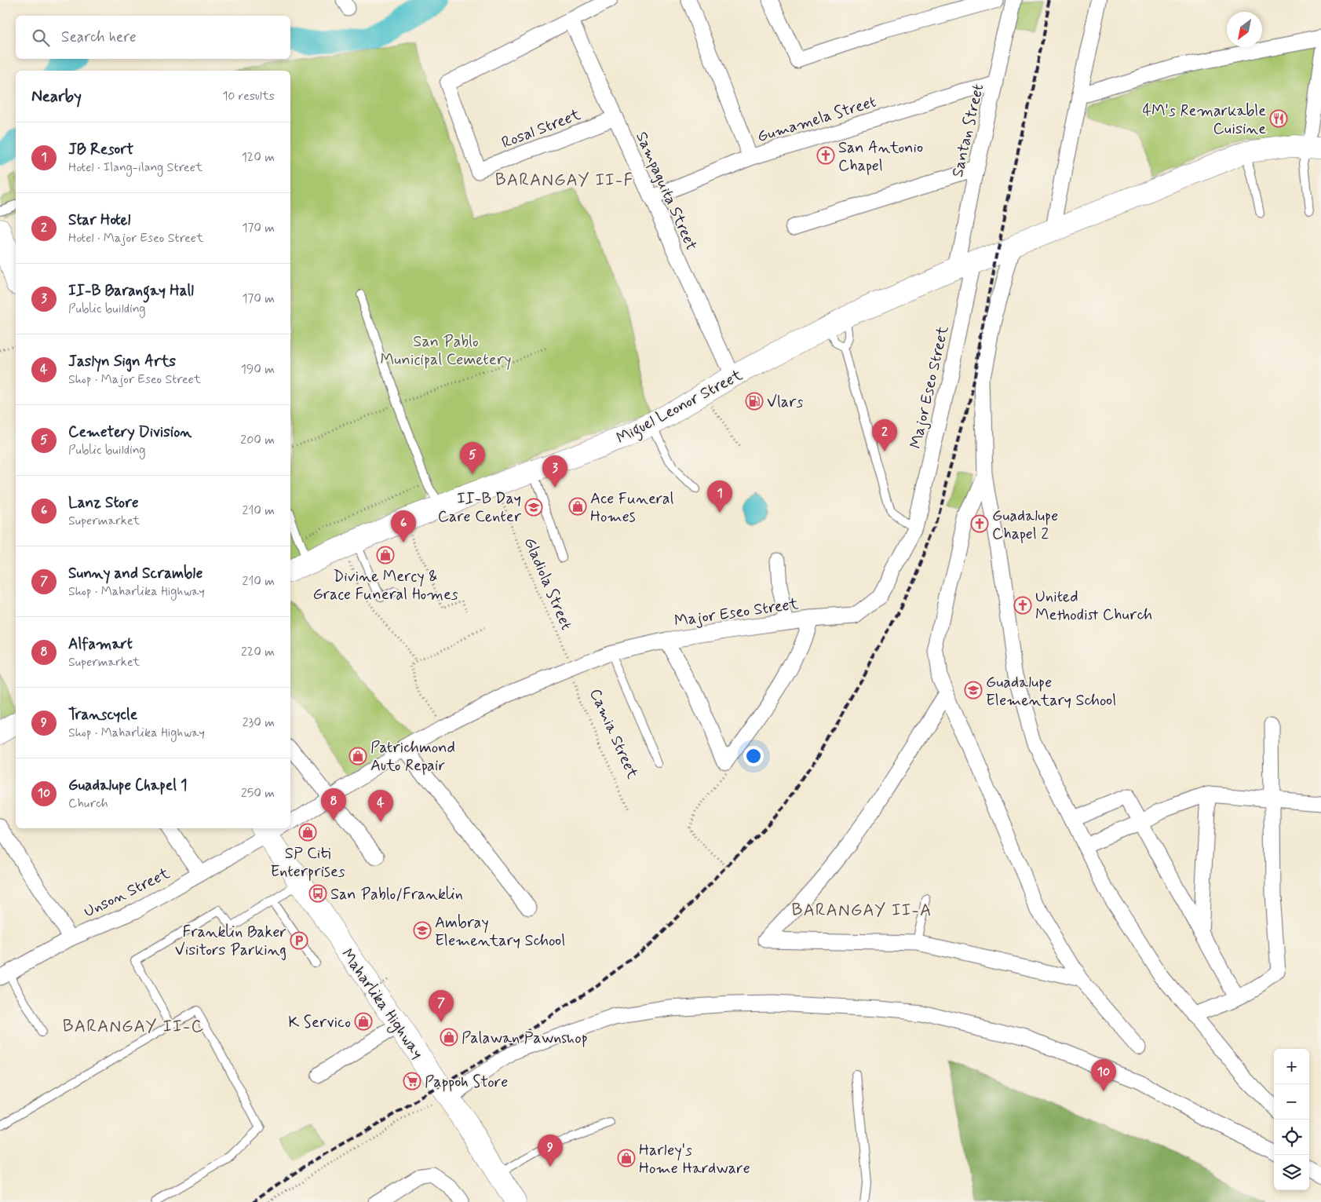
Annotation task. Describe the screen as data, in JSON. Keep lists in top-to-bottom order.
{
  "streets": {
    "street": [
      "Gumamela Street",
      "Rosal Street",
      "Santan Street",
      "Sampaguita Street",
      "Major Eseo Street",
      "Miguel Leonor Street",
      "Unson Street",
      "Maharlika Highway"
    ],
    "path": ["Gladiola Street", "Camia Street"]
  },
  "crossings": [
    ["Gumamela Street", "Santan Street"],
    ["Gumamela Street", "Sampaguita Street"],
    ["Rosal Street", "Sampaguita Street"],
    ["Santan Street", "Major Eseo Street"],
    ["Santan Street", "Miguel Leonor Street"],
    ["Sampaguita Street", "Miguel Leonor Street"],
    ["Major Eseo Street", "Miguel Leonor Street"],
    ["Major Eseo Street", "Gladiola Street"],
    ["Major Eseo Street", "Camia Street"],
    ["Miguel Leonor Street", "Gladiola Street"],
    ["Gladiola Street", "Camia Street"],
    ["Unson Street", "Maharlika Highway"]
  ],
  "districts": ["BARANGAY II-F", "BARANGAY II-A", "BARANGAY II-C"],
  "parks": ["San Pablo Municipal Cemetery"],
  "places": {
    "restaurant": ["4M's Remarkable Cuisine"],
    "church": ["San Antonio Chapel", "Guadalupe Chapel 2", "United Methodist Church"],
    "fuel station": ["Vlars"],
    "shop": [
      "Ace Funeral Homes",
      "Divine Mercy & Grace Funeral Homes",
      "Patrichmond Auto Repair",
      "SP Citi Enterprises",
      "K Servico",
      "Palawan Pawnshop",
      "Harley's Home Hardware"
    ],
    "school or university": ["II-B Day Care Center", "Guadalupe Elementary School", "Ambray Elementary School"],
    "bus stop": ["San Pablo/Franklin"],
    "parking": ["Franklin Baker Visitors Parking"],
    "supermarket": ["Pappoh Store"]
  },
  "north": "bottom left",
  "page": {
    "search": "Search here",
    "heading": ["Nearby", "10 results"],
    "list": [
      {
        "mark": "1",
        "name": "JB Resort",
        "note": "Hotel · Ilang-ilang Street",
        "value": "120 m"
      },
      {
        "mark": "2",
        "name": "Star Hotel",
        "note": "Hotel · Major Eseo Street",
        "value": "170 m"
      },
      {
        "mark": "3",
        "name": "II-B Barangay Hall",
        "note": "Public building",
        "value": "170 m"
      },
      {
        "mark": "4",
        "name": "Jaslyn Sign Arts",
        "note": "Shop · Major Eseo Street",
        "value": "190 m"
      },
      {
        "mark": "5",
        "name": "Cemetery Division",
        "note": "Public building",
        "value": "200 m"
      },
      {
        "mark": "6",
        "name": "Lanz Store",
        "note": "Supermarket",
        "value": "210 m"
      },
      {
        "mark": "7",
        "name": "Sunny and Scramble",
        "note": "Shop · Maharlika Highway",
        "value": "210 m"
      },
      {
        "mark": "8",
        "name": "Alfamart",
        "note": "Supermarket",
        "value": "220 m"
      },
      {
        "mark": "9",
        "name": "Transcycle",
        "note": "Shop · Maharlika Highway",
        "value": "230 m"
      },
      {
        "mark": "10",
        "name": "Guadalupe Chapel 1",
        "note": "Church",
        "value": "250 m"
      }
    ],
    "pins": [
      "2",
      "5",
      "3",
      "1",
      "6",
      "8",
      "4",
      "7",
      "10",
      "9"
    ],
    "map_buttons": ["+", "−"]
  }
}
